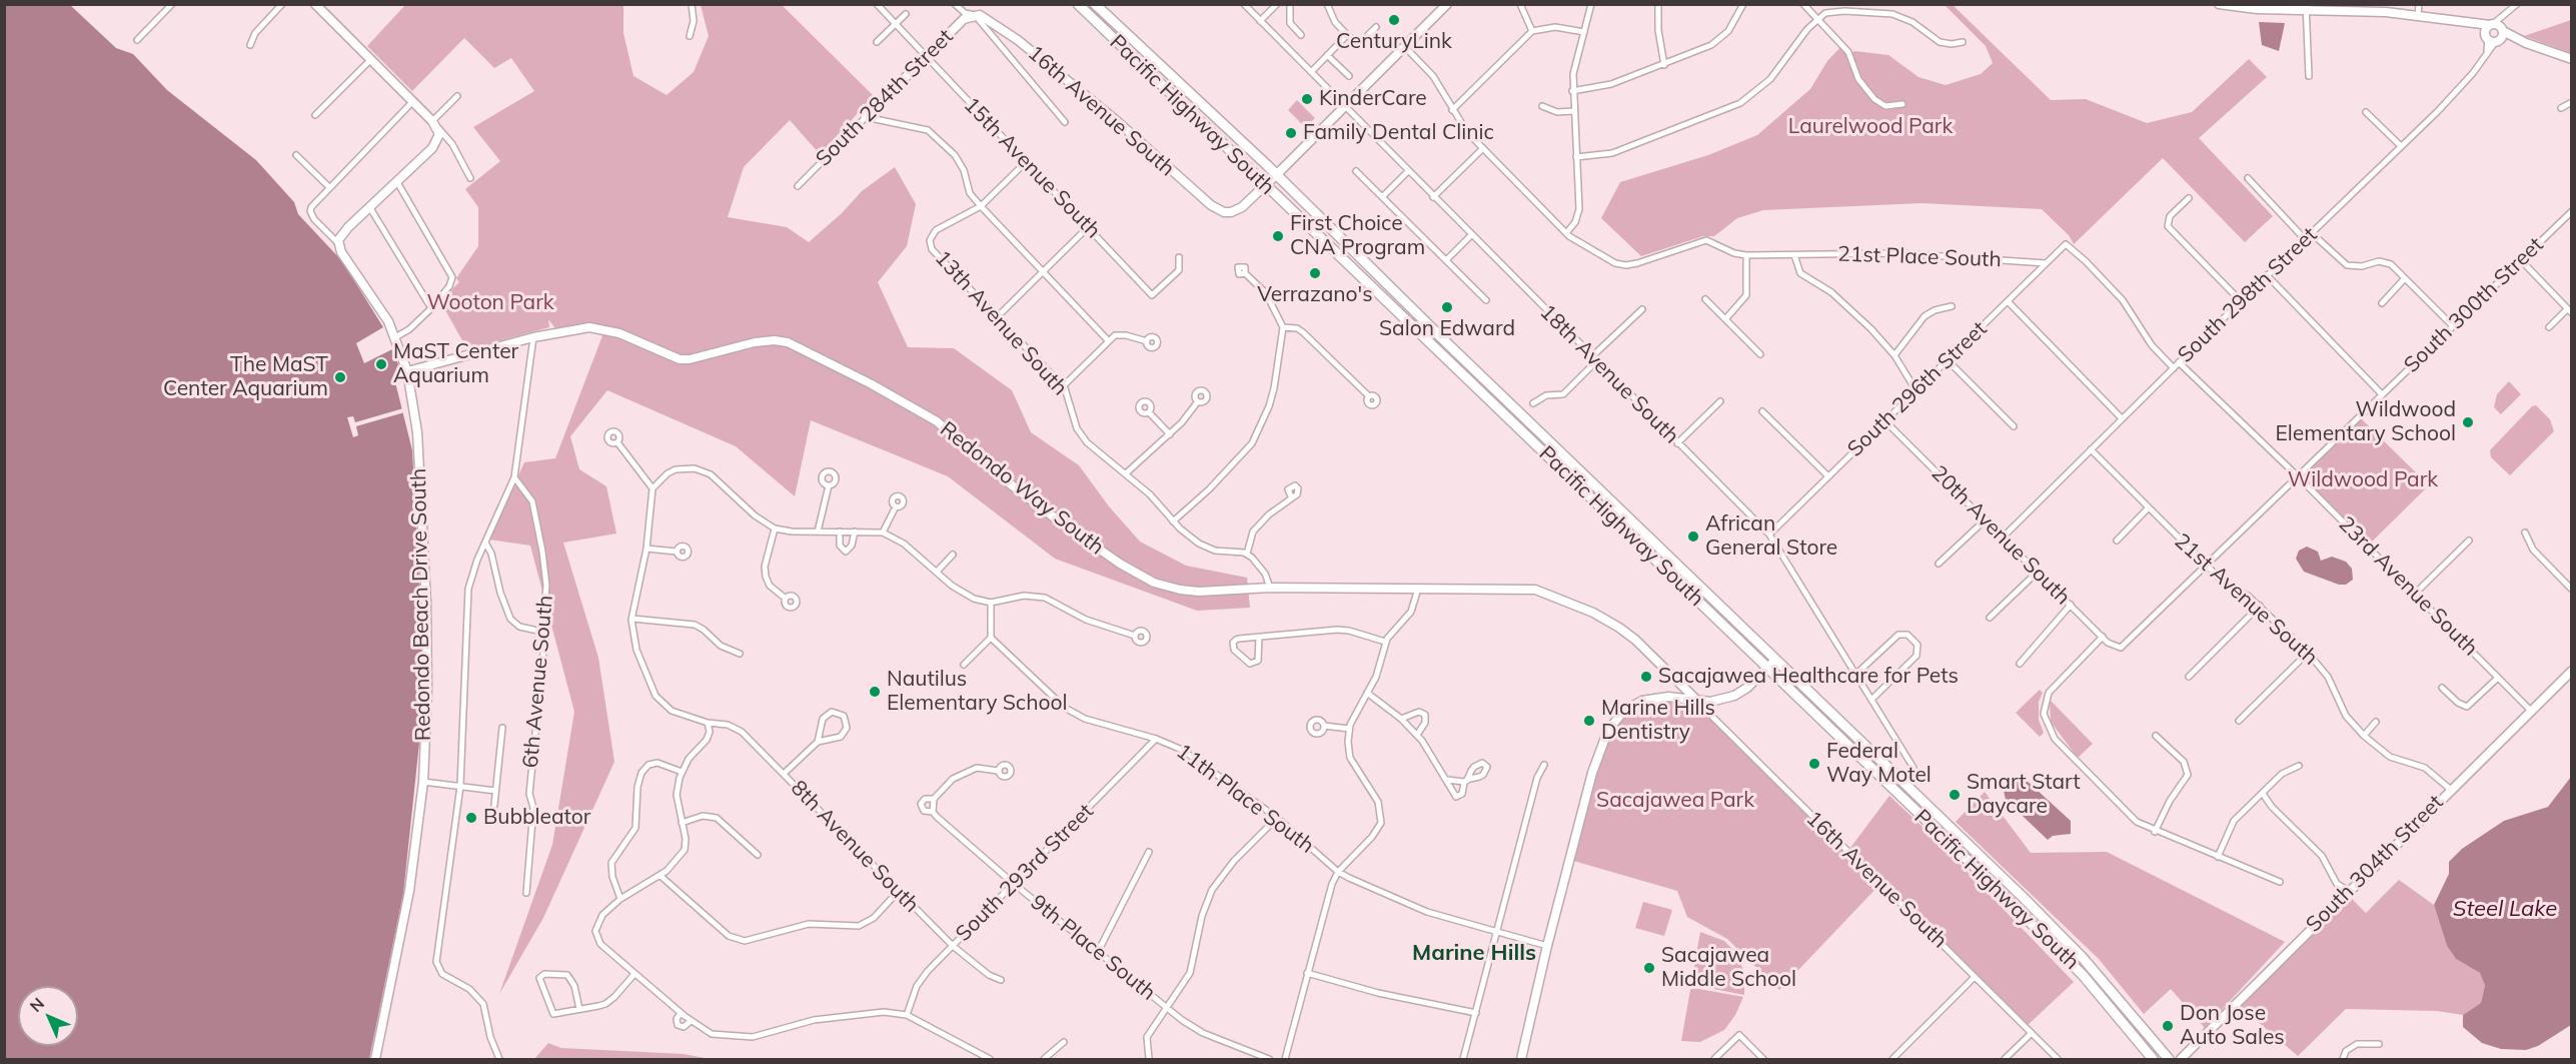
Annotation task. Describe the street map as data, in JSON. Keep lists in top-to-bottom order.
{
  "streets": {
    "main road": ["Pacific Highway South"],
    "street": [
      "South 284th Street",
      "16th Avenue South",
      "15th Avenue South",
      "21st Place South",
      "South 298th Street",
      "South 300th Street",
      "13th Avenue South",
      "18th Avenue South",
      "South 296th Street",
      "Redondo Way South",
      "20th Avenue South",
      "23rd Avenue South",
      "21st Avenue South",
      "Redondo Beach Drive South",
      "6th Avenue South",
      "11th Place South",
      "8th Avenue South",
      "South 304th Street",
      "South 293rd Street",
      "9th Place South"
    ]
  },
  "crossings": [
    ["South 284th Street", "16th Avenue South"],
    ["South 284th Street", "15th Avenue South"],
    ["16th Avenue South", "Pacific Highway South"],
    ["16th Avenue South", "Redondo Way South"],
    ["Pacific Highway South", "18th Avenue South"],
    ["21st Place South", "South 298th Street"],
    ["21st Place South", "South 296th Street"],
    ["South 298th Street", "South 296th Street"],
    ["South 298th Street", "20th Avenue South"],
    ["South 298th Street", "23rd Avenue South"],
    ["South 298th Street", "21st Avenue South"],
    ["South 300th Street", "20th Avenue South"],
    ["South 300th Street", "23rd Avenue South"],
    ["South 300th Street", "21st Avenue South"],
    ["18th Avenue South", "South 296th Street"],
    ["South 296th Street", "20th Avenue South"],
    ["Redondo Way South", "Redondo Beach Drive South"],
    ["23rd Avenue South", "South 304th Street"],
    ["21st Avenue South", "South 304th Street"],
    ["11th Place South", "South 293rd Street"],
    ["8th Avenue South", "South 293rd Street"],
    ["South 293rd Street", "9th Place South"]
  ],
  "districts": ["Marine Hills"],
  "water": ["Steel Lake"],
  "parks": [
    "Laurelwood Park",
    "Wooton Park",
    "Wildwood Park",
    "Sacajawea Park"
  ],
  "places": [
    "CenturyLink",
    "KinderCare",
    "Family Dental Clinic",
    "First Choice CNA Program",
    "Verrazano's",
    "Salon Edward",
    "MaST Center Aquarium",
    "The MaST Center Aquarium",
    "Wildwood Elementary School",
    "African General Store",
    "Sacajawea Healthcare for Pets",
    "Nautilus Elementary School",
    "Marine Hills Dentistry",
    "Federal Way Motel",
    "Smart Start Daycare",
    "Bubbleator",
    "Sacajawea Middle School",
    "Don Jose Auto Sales"
  ],
  "north": "top left"
}
